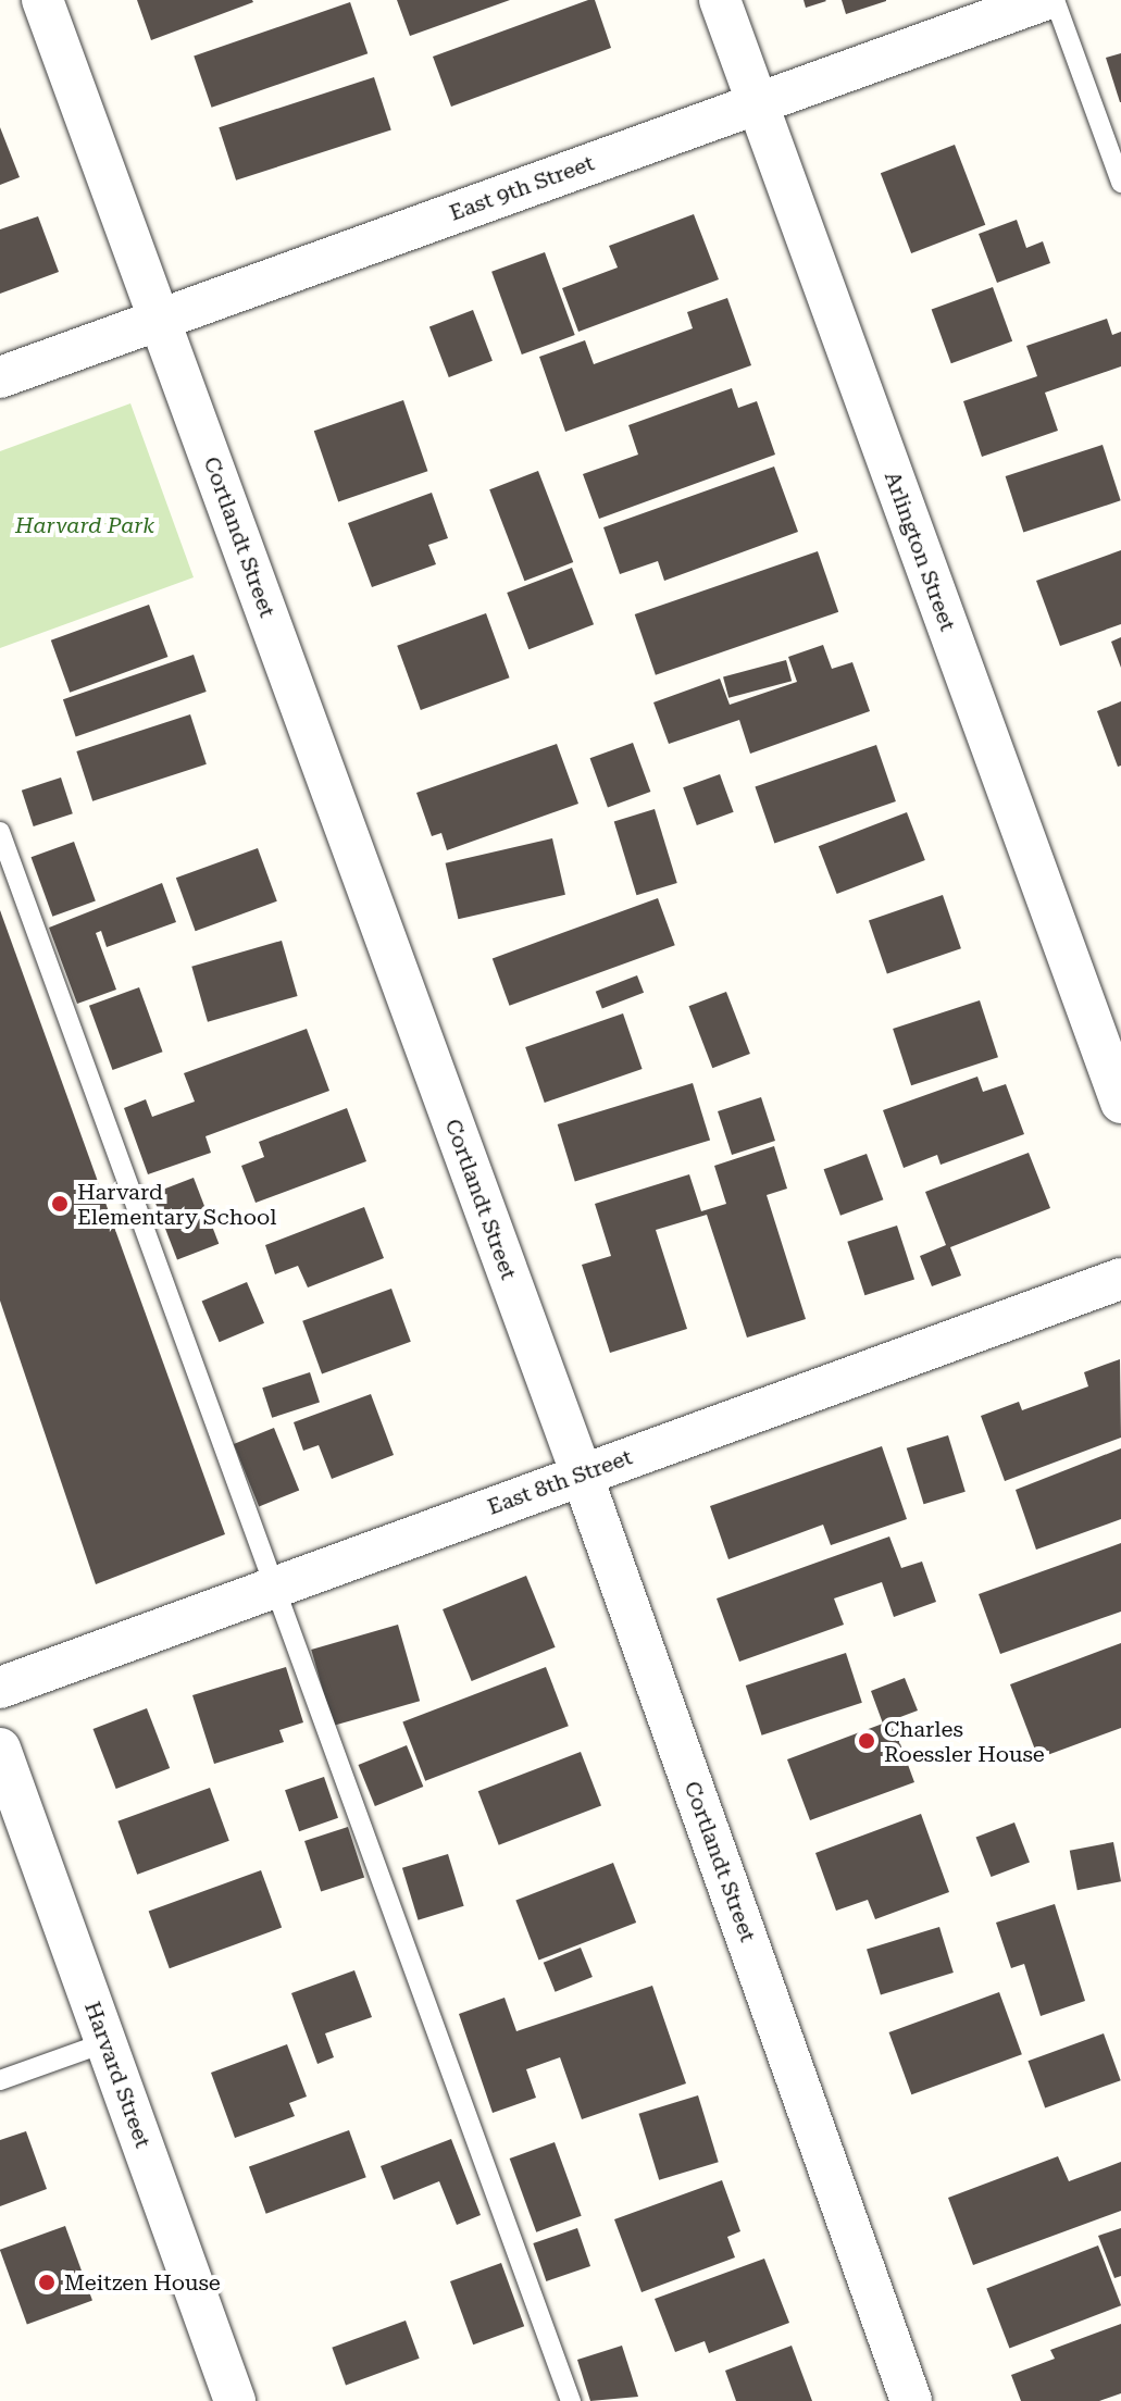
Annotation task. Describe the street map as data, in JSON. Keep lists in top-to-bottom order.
{
  "streets": {
    "street": [
      "East 9th Street",
      "Cortlandt Street",
      "Arlington Street",
      "East 8th Street",
      "Harvard Street"
    ]
  },
  "crossings": [
    ["East 9th Street", "Cortlandt Street"],
    ["East 9th Street", "Arlington Street"],
    ["Cortlandt Street", "East 8th Street"]
  ],
  "parks": ["Harvard Park"],
  "places": ["Harvard Elementary School", "Charles Roessler House", "Meitzen House"]
}
